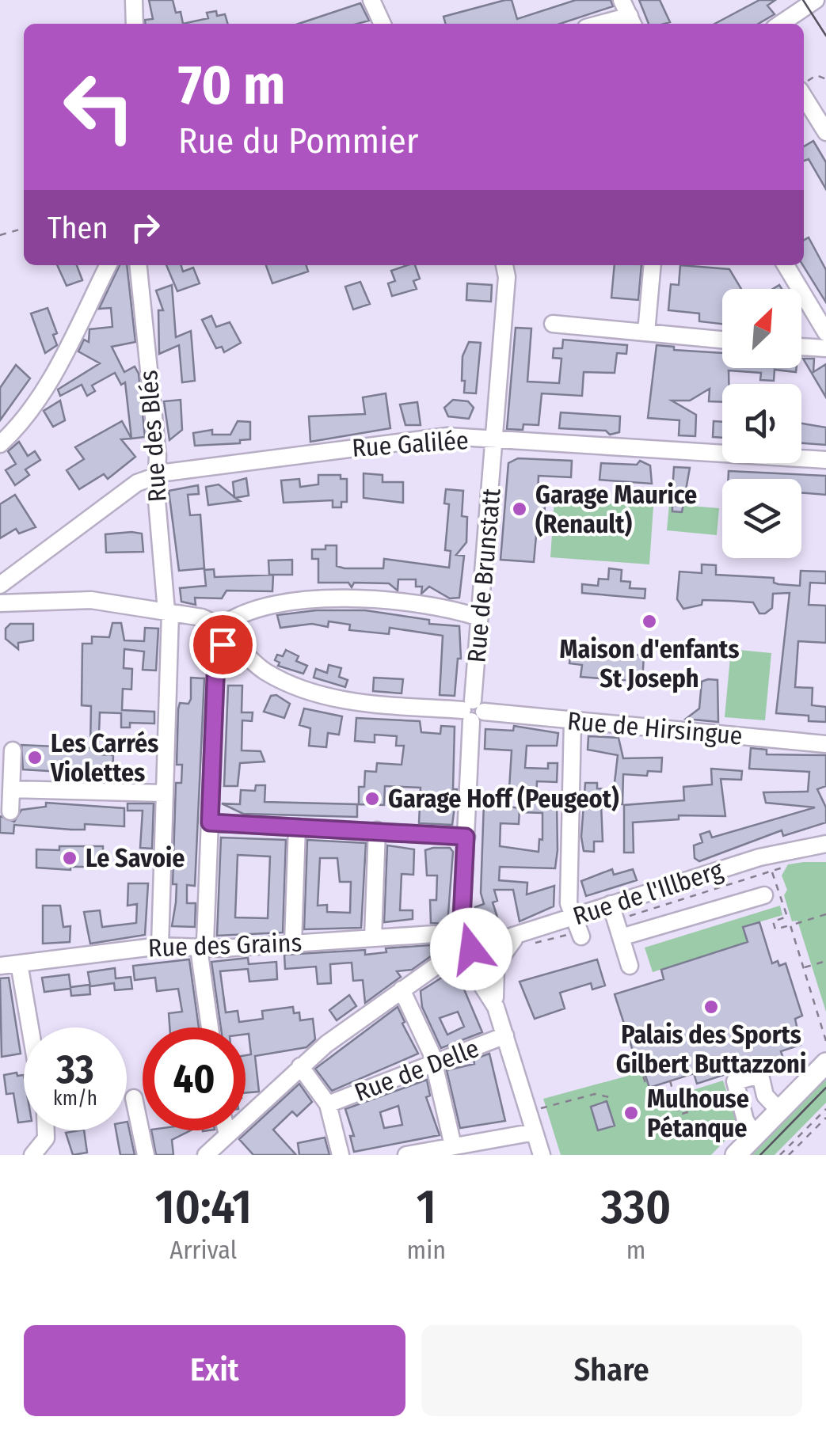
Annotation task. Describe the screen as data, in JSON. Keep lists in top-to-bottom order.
{
  "streets": {
    "street": [
      "Rue des Blés",
      "Rue Galilée",
      "Rue de Brunstatt",
      "Rue de Hirsingue",
      "Rue de l'Illberg",
      "Rue des Grains",
      "Rue de Delle"
    ]
  },
  "crossings": [
    ["Rue des Blés", "Rue Galilée"],
    ["Rue des Blés", "Rue des Grains"],
    ["Rue Galilée", "Rue de Brunstatt"],
    ["Rue de Brunstatt", "Rue de Hirsingue"],
    ["Rue de Brunstatt", "Rue de l'Illberg"],
    ["Rue de Brunstatt", "Rue des Grains"]
  ],
  "places": [
    "Garage Maurice (Renault)",
    "Maison d'enfants St Joseph",
    "Les Carrés Violettes",
    "Garage Hoff (Peugeot)",
    "Le Savoie",
    "Palais des Sports Gilbert Buttazzoni",
    "Mulhouse Pétanque"
  ],
  "north": "top right",
  "page": {
    "turn": ["70 m", "Rue du Pommier"],
    "then": "Then",
    "speed": "33 km/h",
    "limit": "40",
    "eta": [
      "10:41",
      "Arrival",
      "1",
      "min",
      "330",
      "m"
    ],
    "buttons": ["Exit", "Share"]
  }
}
